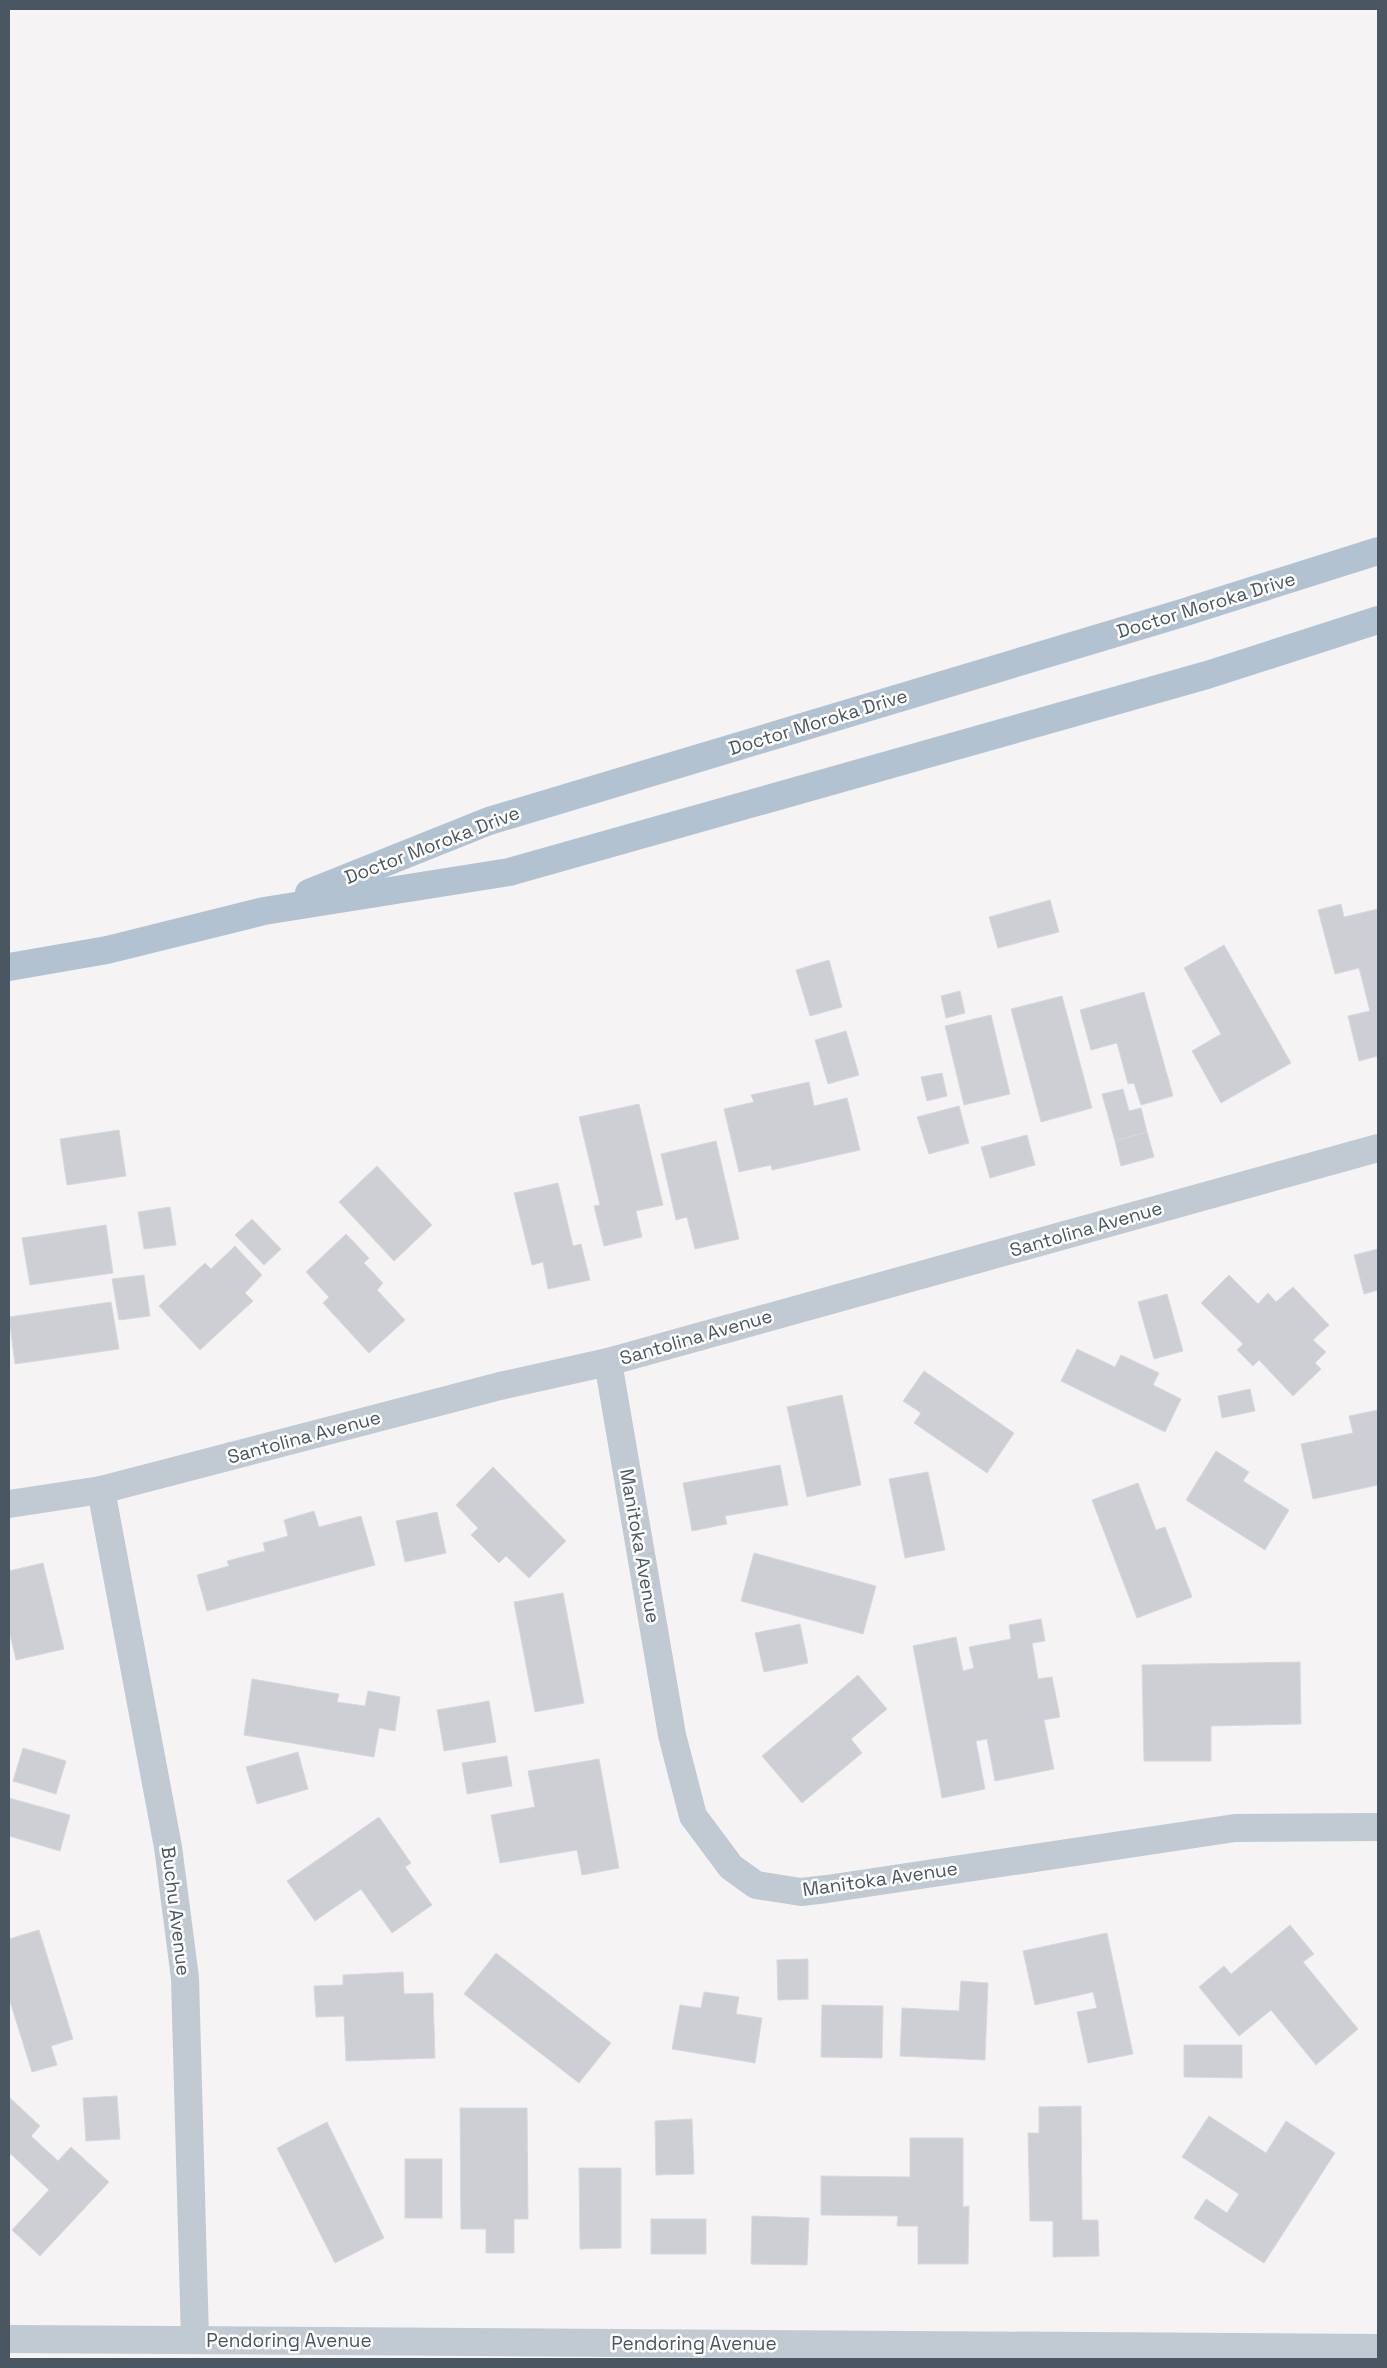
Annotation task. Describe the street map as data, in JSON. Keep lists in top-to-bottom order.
{
  "streets": {
    "main road": ["Doctor Moroka Drive"],
    "street": [
      "Santolina Avenue",
      "Manitoka Avenue",
      "Buchu Avenue",
      "Pendoring Avenue"
    ]
  },
  "crossings": [
    ["Santolina Avenue", "Manitoka Avenue"],
    ["Santolina Avenue", "Buchu Avenue"],
    ["Buchu Avenue", "Pendoring Avenue"]
  ]
}
